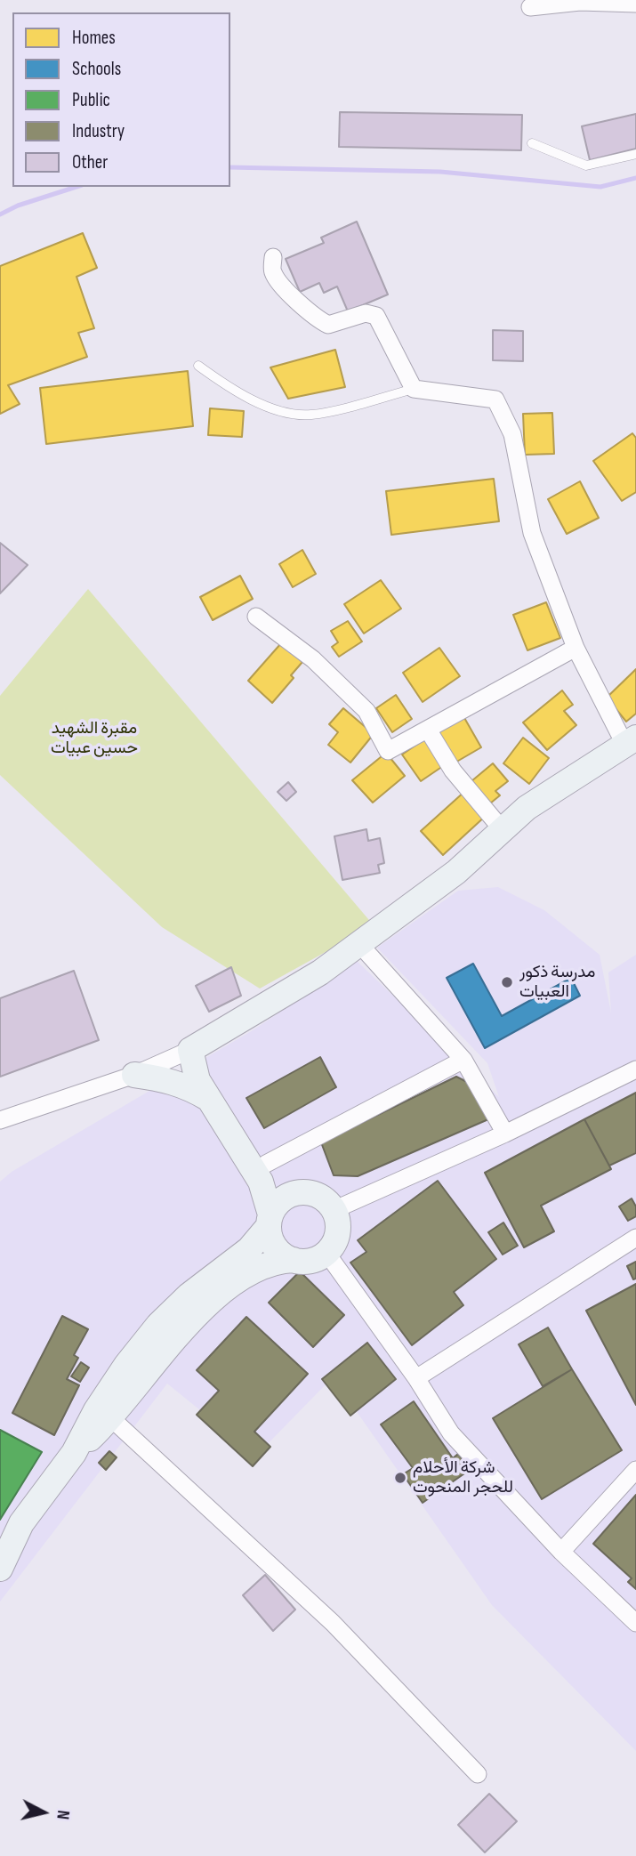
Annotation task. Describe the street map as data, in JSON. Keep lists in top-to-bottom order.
{
  "parks": ["مقبرة الشهيد حسين عبيات"],
  "places": ["مدرسة ذكور العبيات", "شركة الأحلام للحجر المنحوت"],
  "legend": [
    "Homes",
    "Schools",
    "Public",
    "Industry",
    "Other"
  ],
  "north": "right"
}
